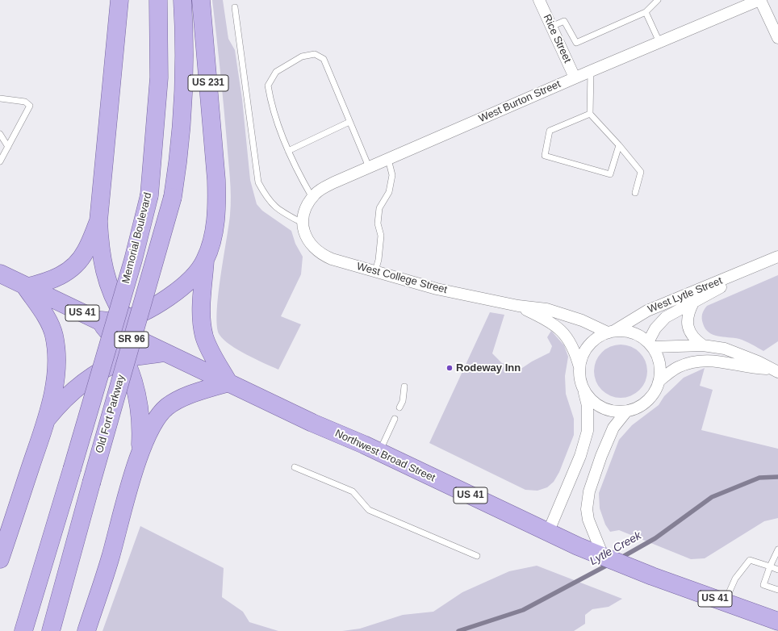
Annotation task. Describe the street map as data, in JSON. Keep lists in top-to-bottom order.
{
  "streets": {
    "main road": [
      "US 231",
      "Memorial Boulevard",
      "US 41",
      "SR 96",
      "Old Fort Parkway",
      "Northwest Broad Street"
    ],
    "street": [
      "Rice Street",
      "West Burton Street",
      "West College Street",
      "West Lytle Street"
    ]
  },
  "crossings": [
    ["Rice Street", "West Burton Street"],
    ["West Burton Street", "West College Street"],
    ["West College Street", "West Lytle Street"],
    ["West Lytle Street", "Northwest Broad Street"]
  ],
  "water": ["Lytle Creek"],
  "places": ["Rodeway Inn"]
}
